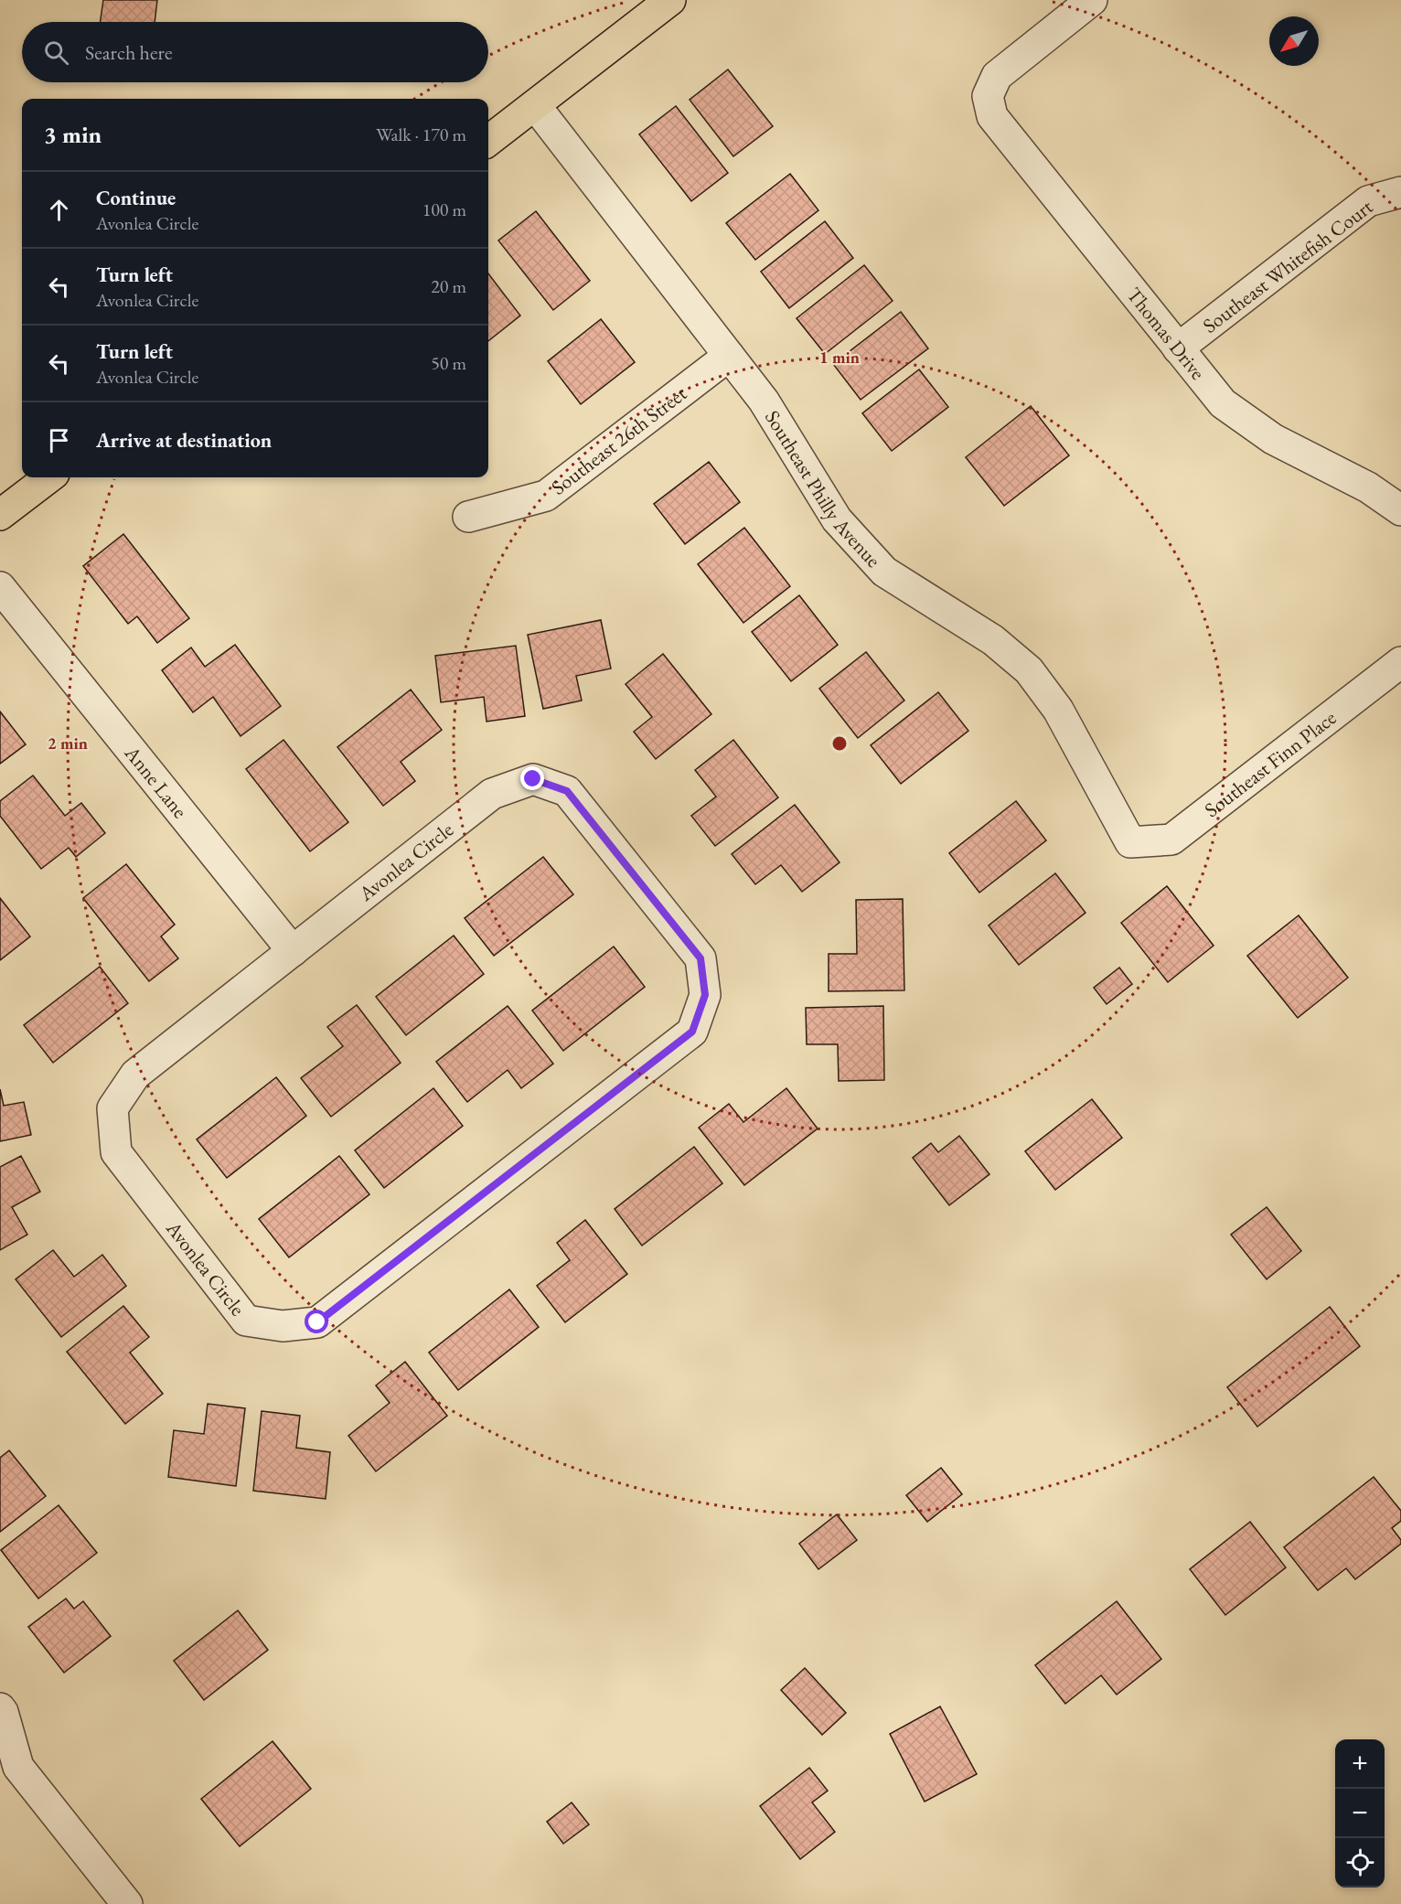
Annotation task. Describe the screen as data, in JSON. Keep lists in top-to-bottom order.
{
  "streets": {
    "street": [
      "Southeast Whitefish Court",
      "Thomas Drive",
      "Southeast 26th Street",
      "Southeast Philly Avenue",
      "Southeast Finn Place",
      "Anne Lane",
      "Avonlea Circle"
    ]
  },
  "crossings": [
    ["Southeast Whitefish Court", "Thomas Drive"],
    ["Southeast 26th Street", "Southeast Philly Avenue"],
    ["Southeast Philly Avenue", "Southeast Finn Place"],
    ["Anne Lane", "Avonlea Circle"]
  ],
  "north": "bottom left",
  "page": {
    "search": "Search here",
    "heading": ["3 min", "Walk · 170 m"],
    "list": [
      ["Continue", "Avonlea Circle", "100 m"],
      ["Turn left", "Avonlea Circle", "20 m"],
      ["Turn left", "Avonlea Circle", "50 m"],
      "Arrive at destination"
    ],
    "map_buttons": ["+", "−"]
  },
  "rings": ["1 min", "2 min"]
}
